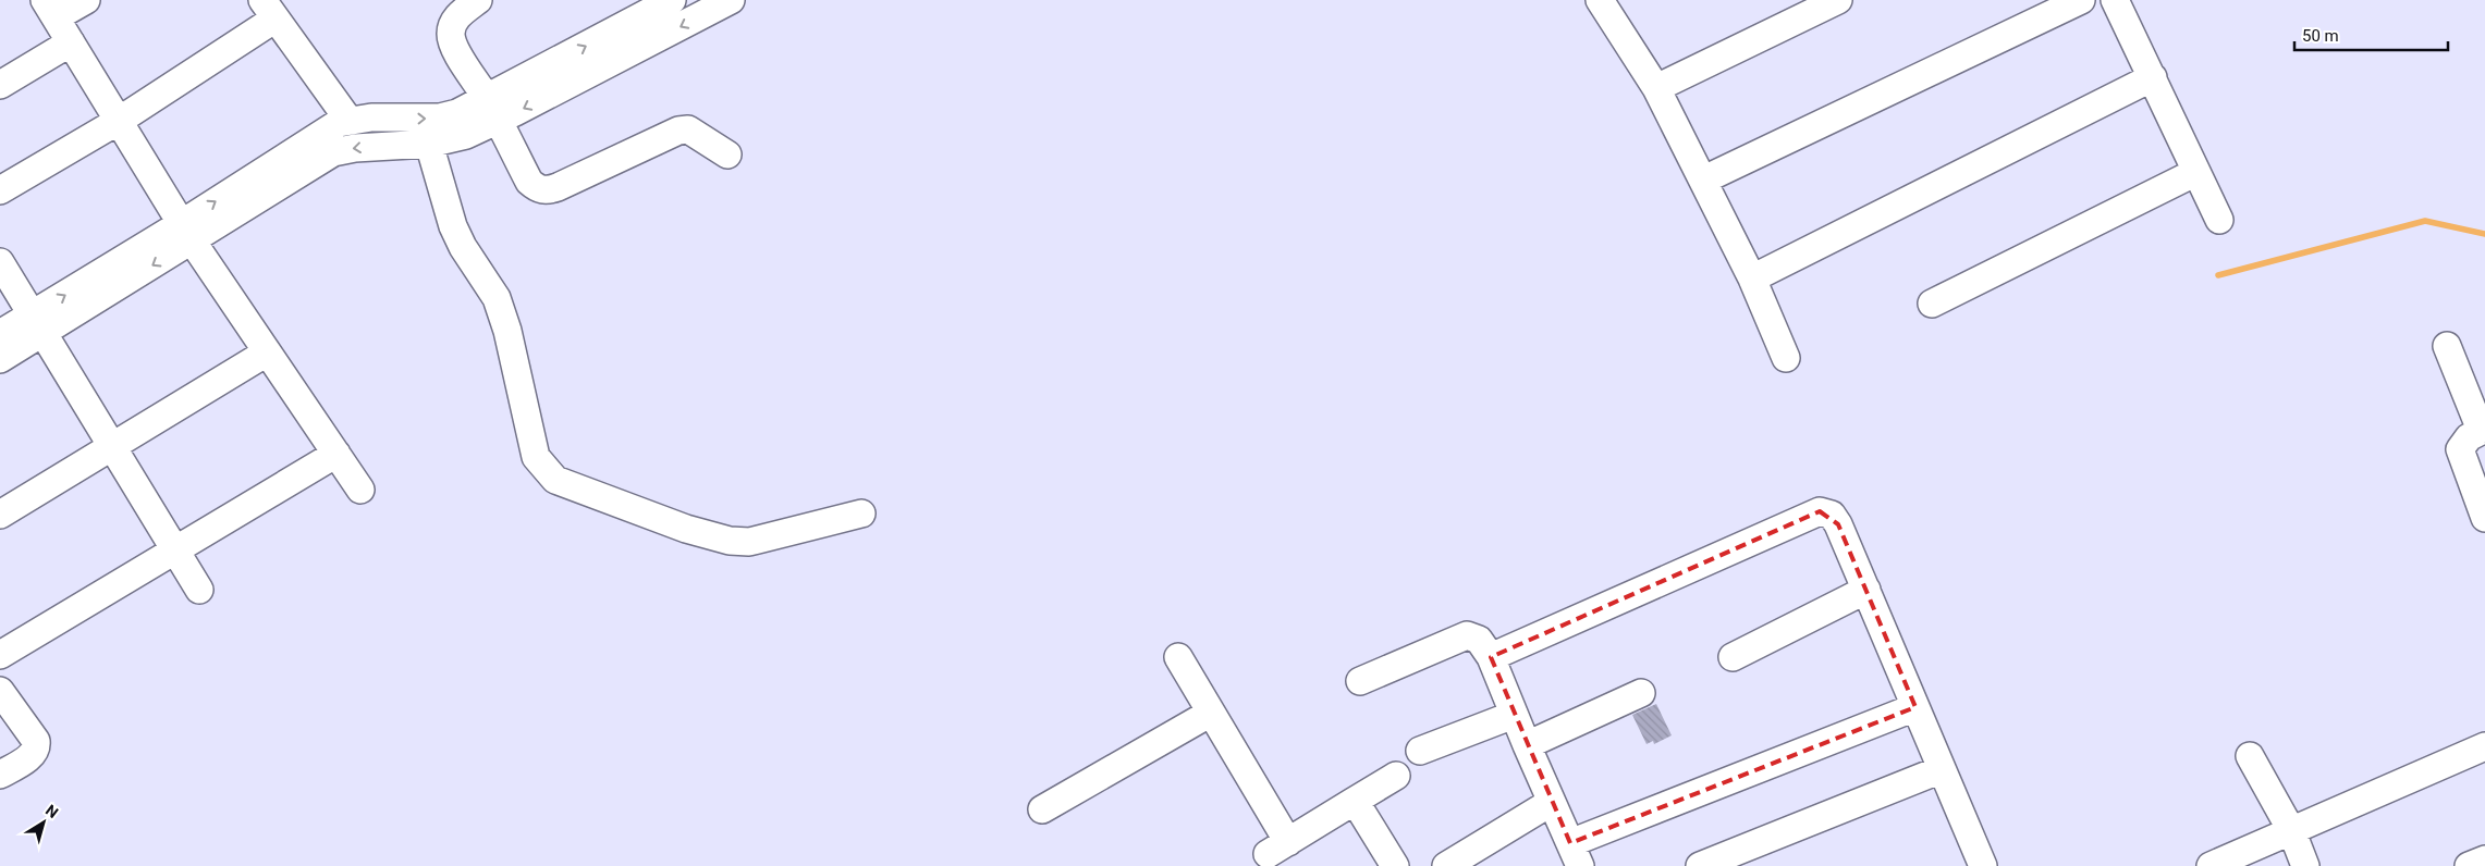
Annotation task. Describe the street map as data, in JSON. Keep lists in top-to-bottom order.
{
  "scale_bar": "50 m",
  "north": "top right"
}
